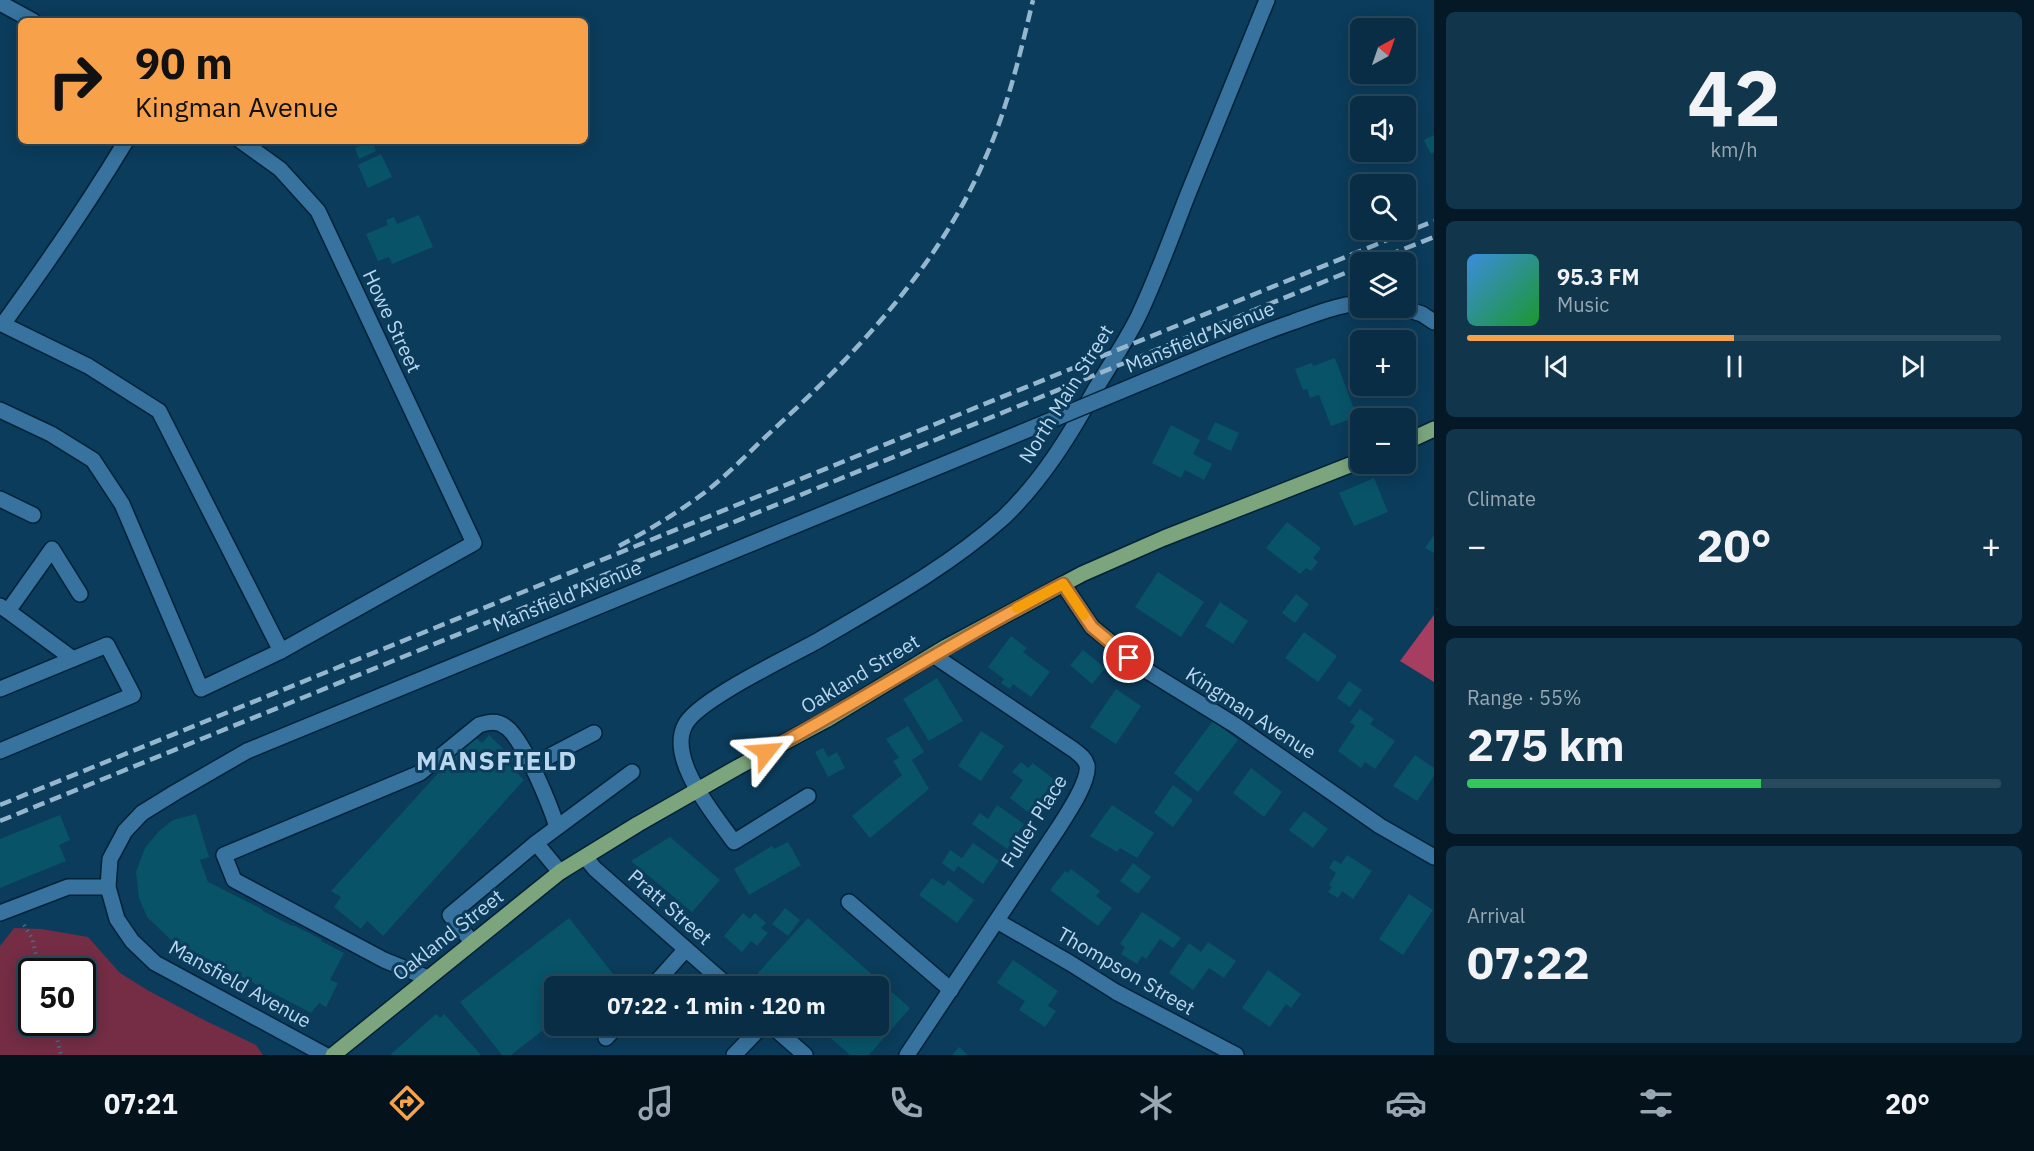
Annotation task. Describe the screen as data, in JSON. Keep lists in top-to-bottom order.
{
  "streets": {
    "main road": ["Oakland Street"],
    "street": [
      "Howe Street",
      "Mansfield Avenue",
      "North Main Street",
      "Kingman Avenue",
      "Fuller Place",
      "Pratt Street",
      "Thompson Street"
    ]
  },
  "crossings": [
    ["North Main Street", "Oakland Street"],
    ["Oakland Street", "Kingman Avenue"],
    ["Oakland Street", "Fuller Place"],
    ["Oakland Street", "Pratt Street"],
    ["Fuller Place", "Thompson Street"]
  ],
  "districts": ["MANSFIELD"],
  "north": "top right",
  "page": {
    "tile": [
      ["42", "km/h"],
      "Climate",
      ["Range · 55%", "275 km"],
      ["Arrival", "07:22"]
    ],
    "map_buttons": ["+", "−"],
    "turn": ["90 m", "Kingman Avenue"],
    "song": ["95.3 FM", "Music"],
    "heat": ["−", "20°", "+"],
    "limit": "50",
    "trip": "07:22 · 1 min · 120 m",
    "tabs": ["07:21", "20°"]
  }
}
